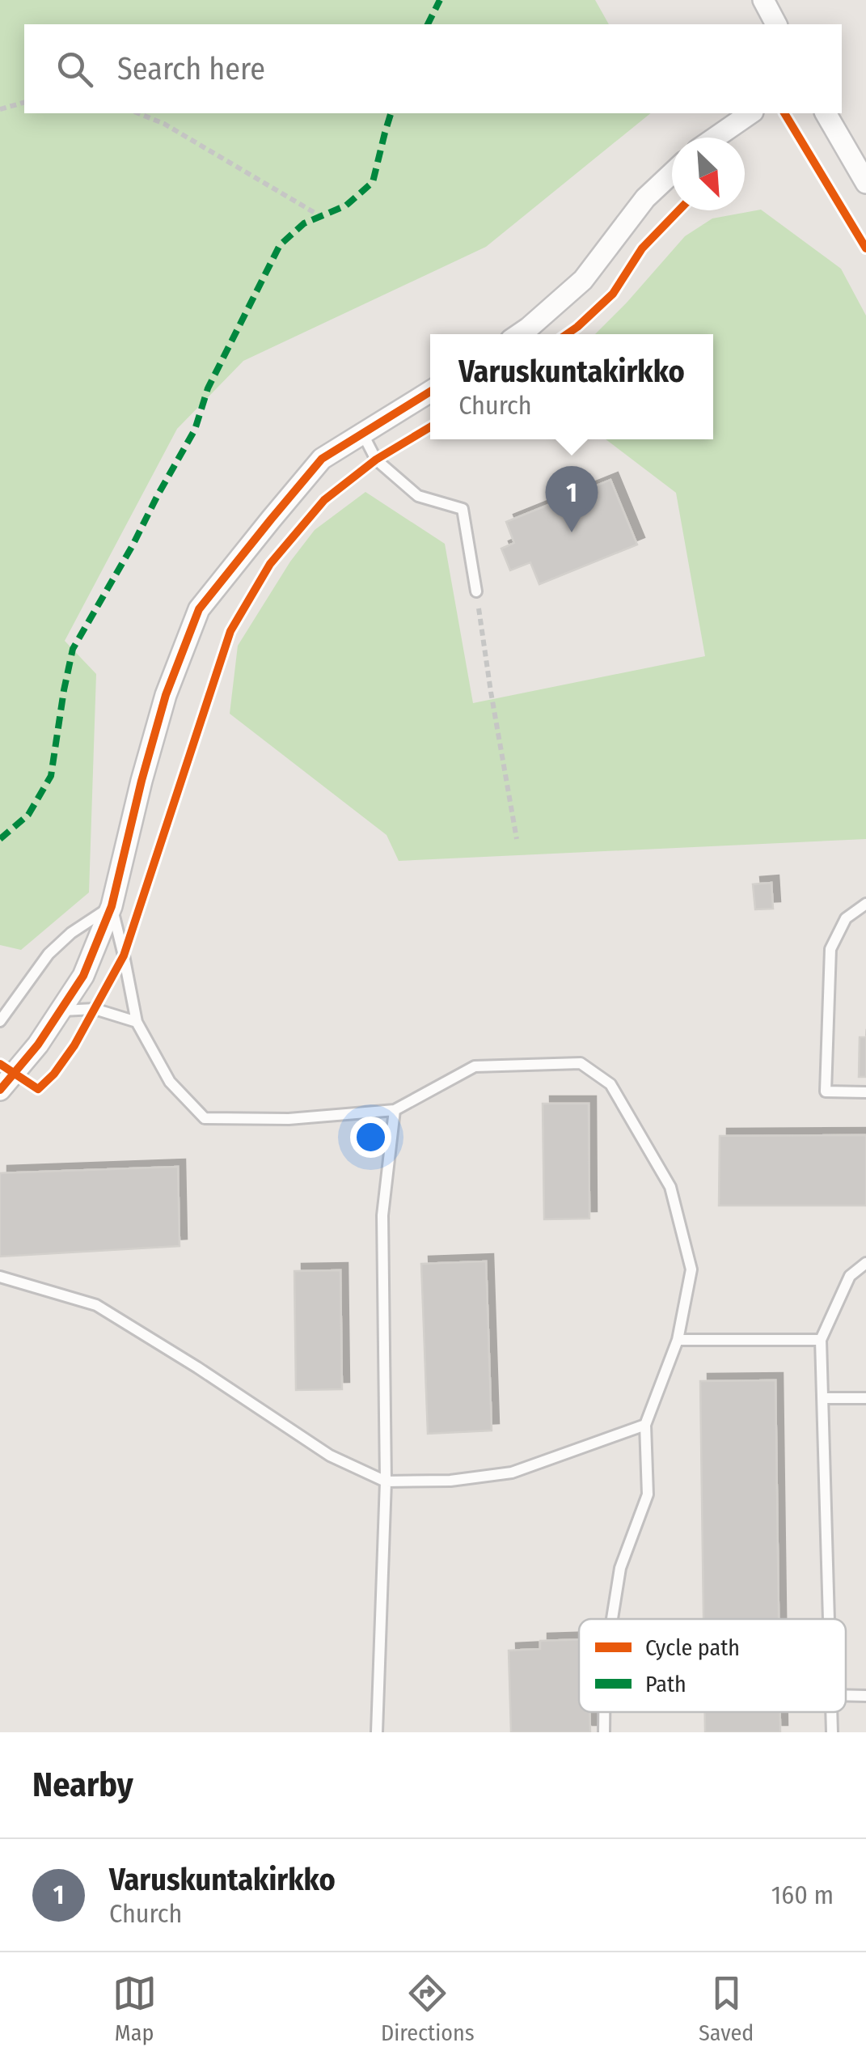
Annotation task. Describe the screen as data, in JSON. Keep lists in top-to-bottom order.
{
  "legend": ["Cycle path", "Path"],
  "north": "bottom right",
  "page": {
    "search": "Search here",
    "popup": ["Varuskuntakirkko", "Church"],
    "pins": "1",
    "heading": "Nearby",
    "list": [
      {
        "mark": "1",
        "name": "Varuskuntakirkko",
        "note": "Church",
        "value": "160 m"
      }
    ],
    "nav": ["Map", "Directions", "Saved"]
  }
}
